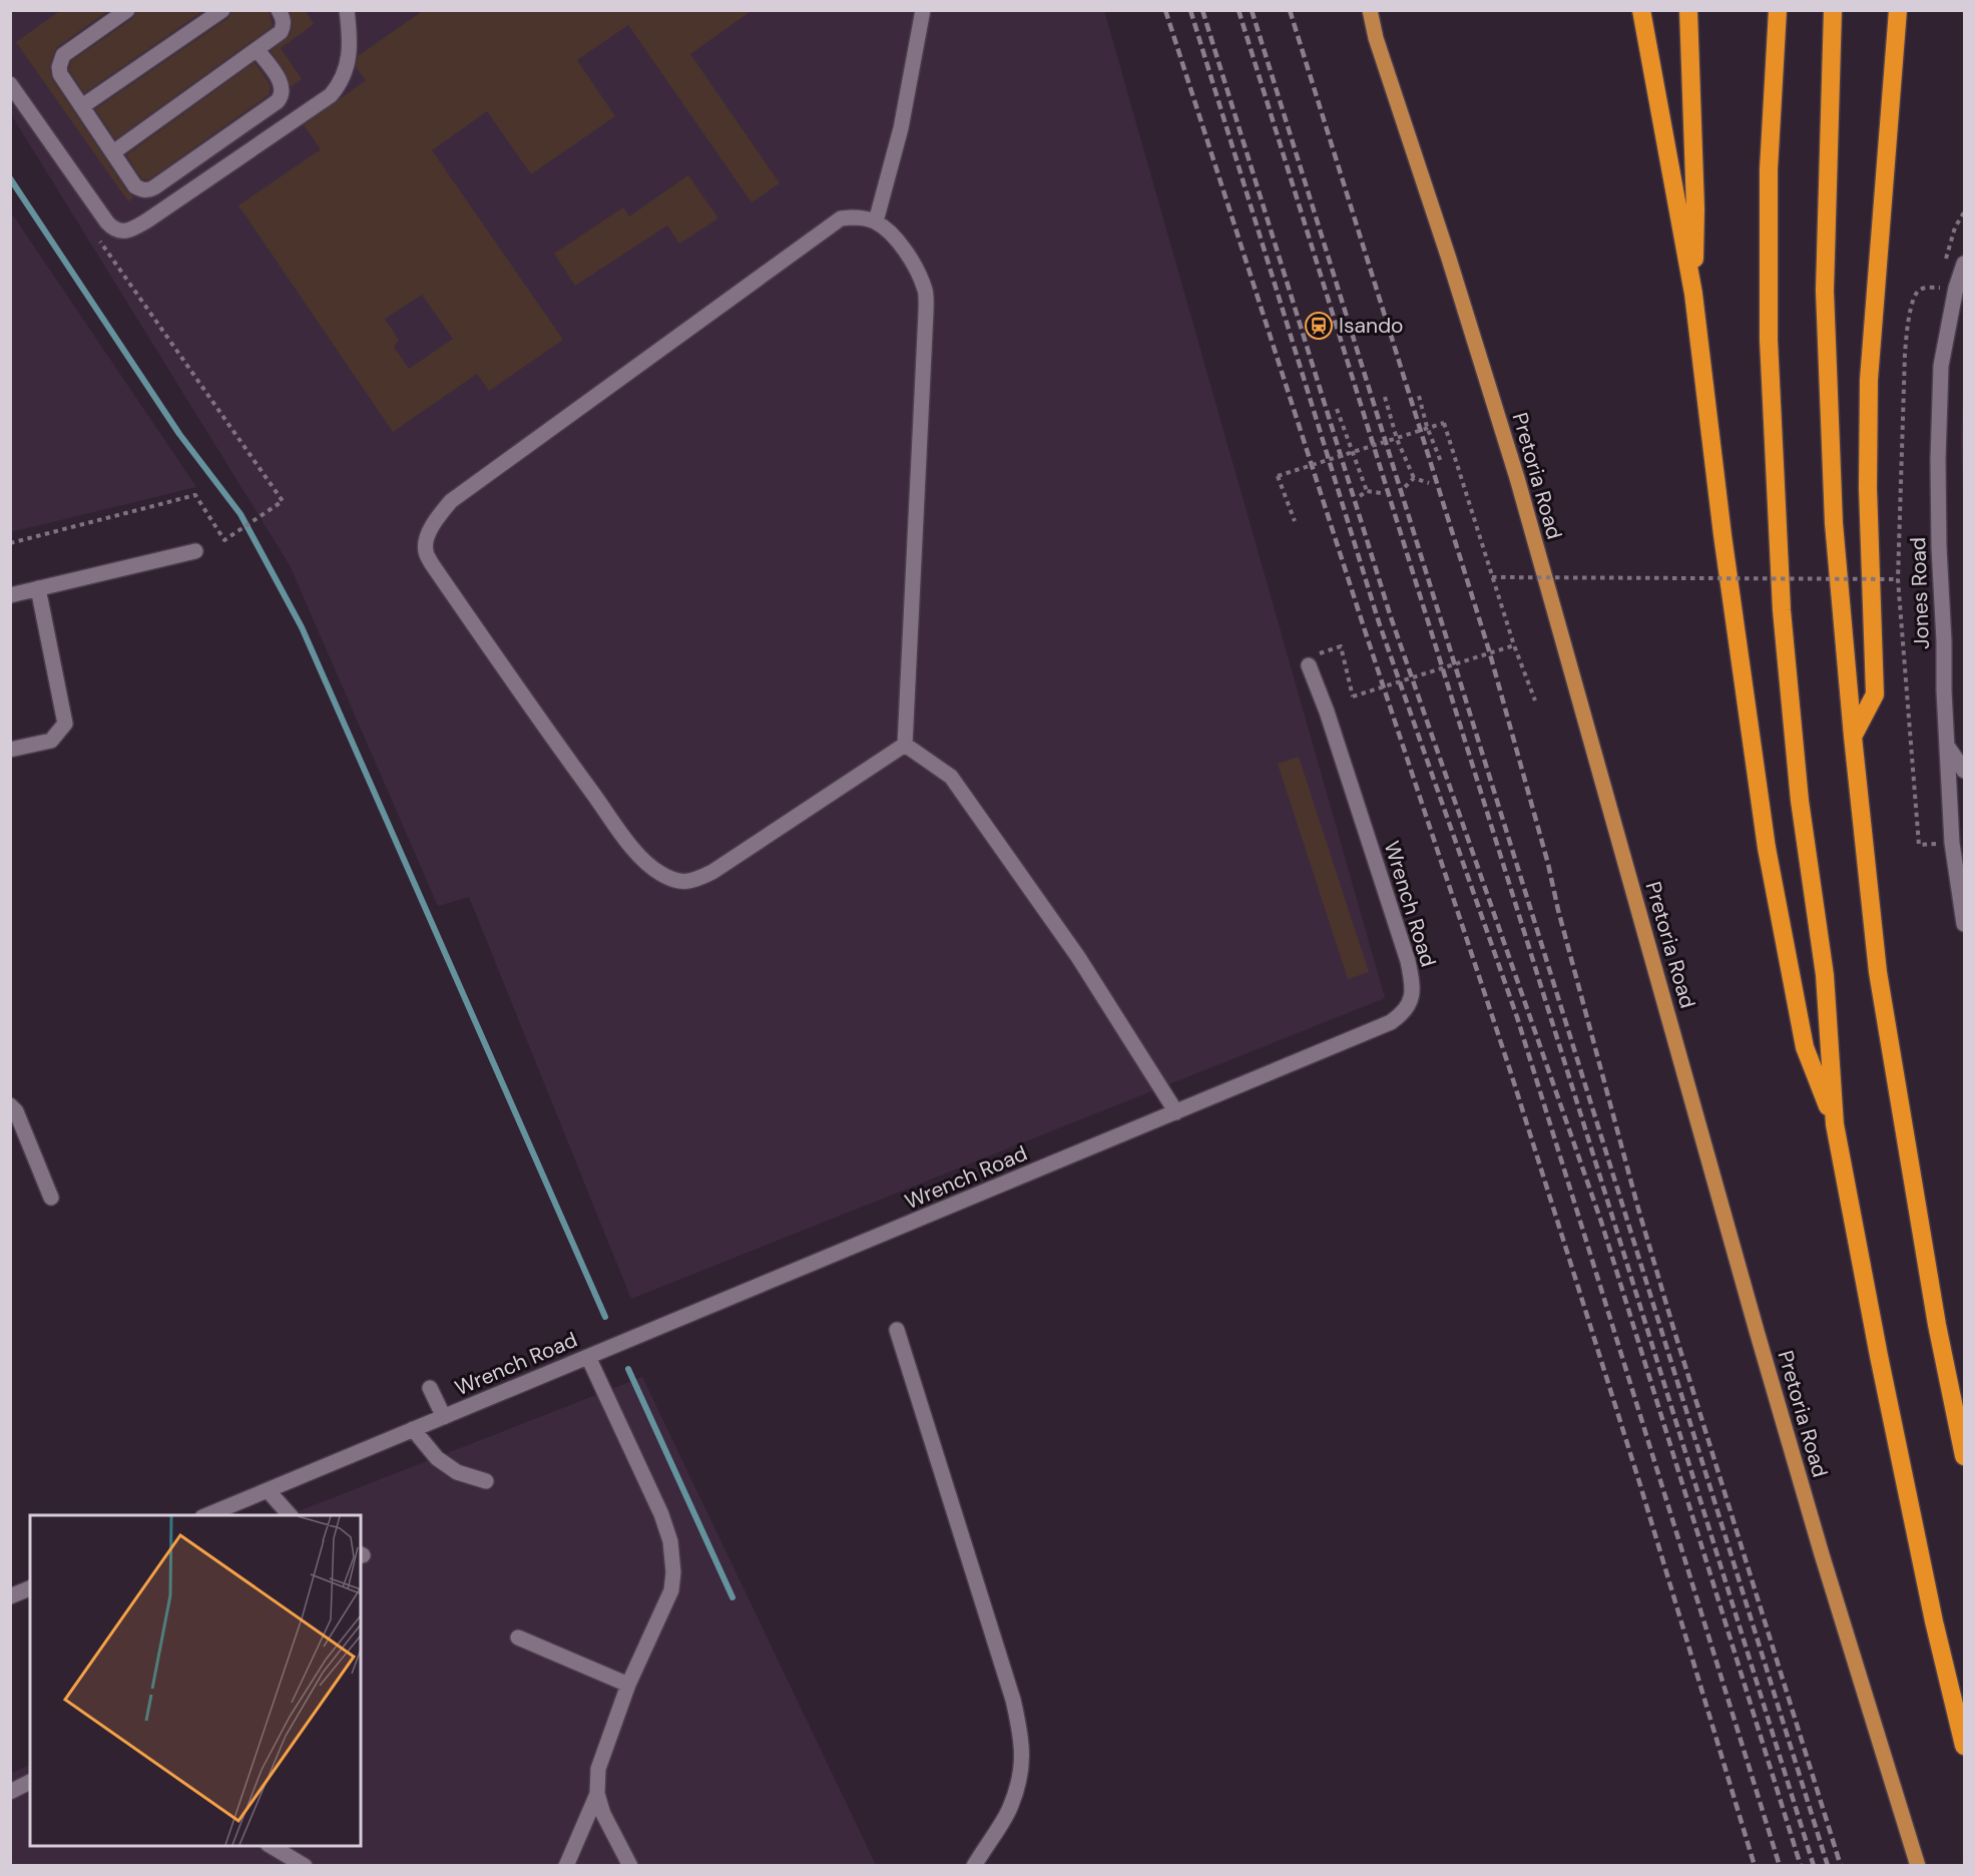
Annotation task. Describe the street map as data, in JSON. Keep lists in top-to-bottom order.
{
  "streets": {
    "main road": ["Pretoria Road"],
    "street": ["Jones Road", "Wrench Road"]
  },
  "places": {
    "station": ["Isando"]
  }
}
